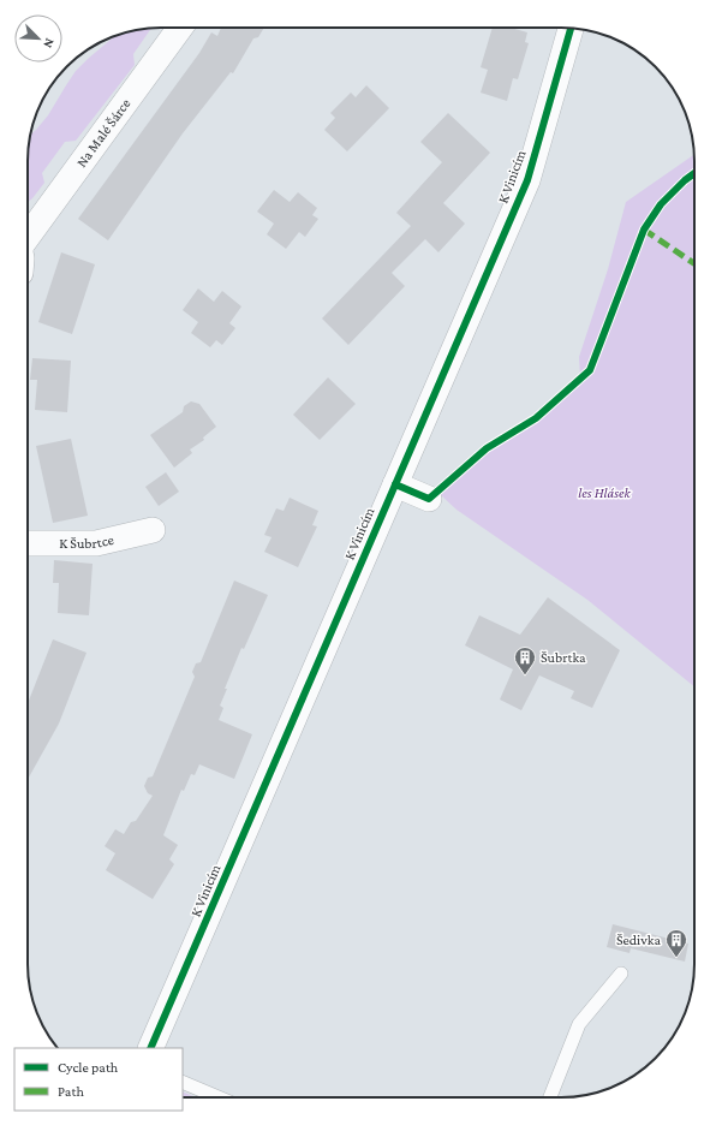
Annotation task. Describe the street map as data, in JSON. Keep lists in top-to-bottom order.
{
  "streets": {
    "street": ["Na Malé Šárce", "K Vinicím", "K Šubrtce"]
  },
  "parks": ["les Hlásek"],
  "places": {
    "building": ["Šubrtka", "Šedivka"]
  },
  "legend": ["Cycle path", "Path"],
  "north": "bottom right"
}
